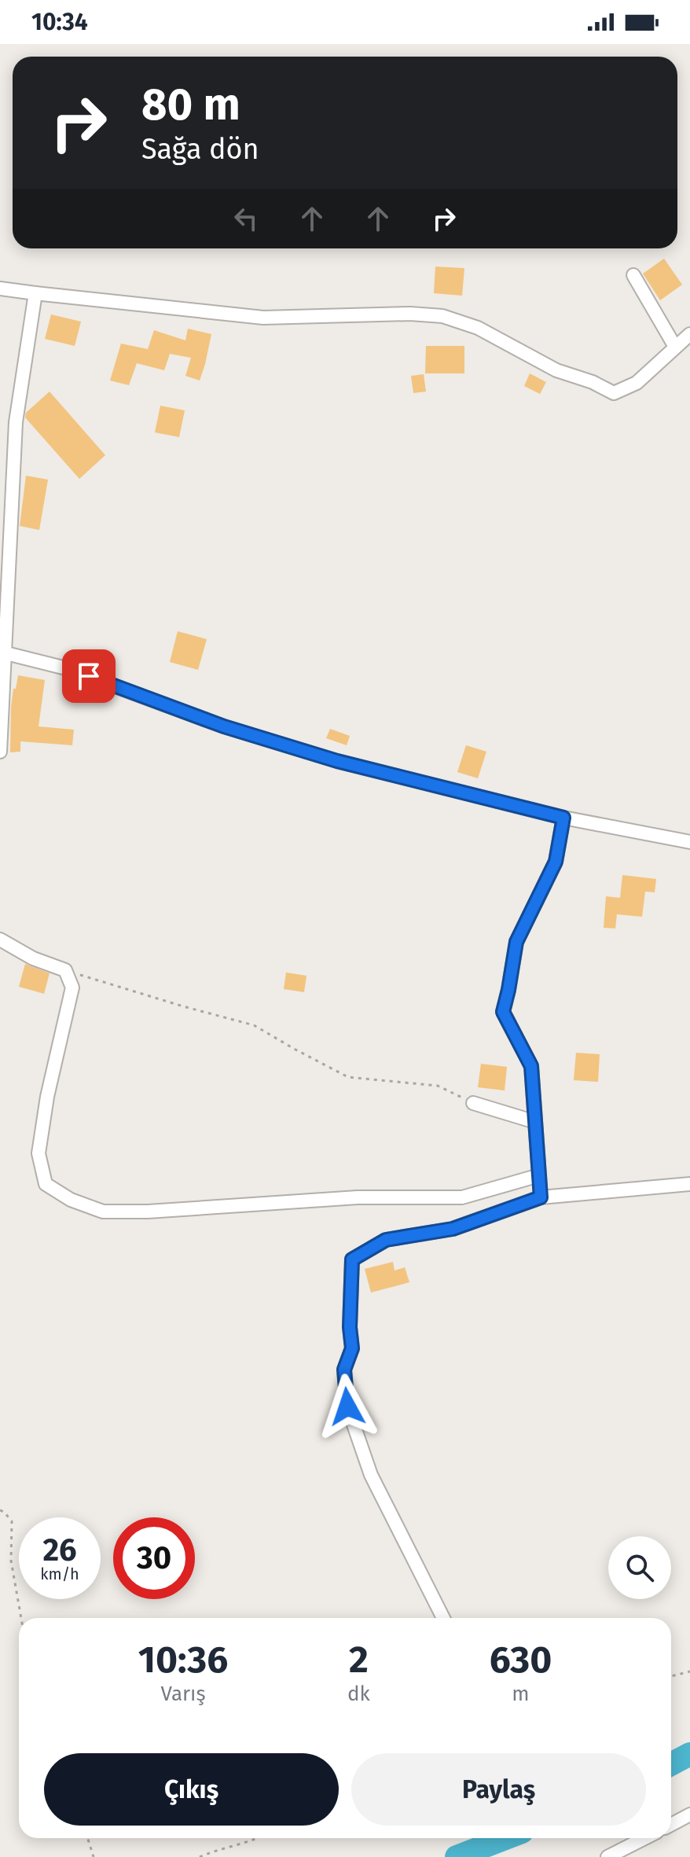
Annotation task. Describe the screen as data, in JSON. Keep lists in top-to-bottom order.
{
  "page": {
    "status": "10:34",
    "turn": ["80 m", "Sağa dön"],
    "speed": "26 km/h",
    "limit": "30",
    "eta": [
      "10:36",
      "Varış",
      "2",
      "dk",
      "630",
      "m"
    ],
    "buttons": ["Çıkış", "Paylaş"]
  }
}
